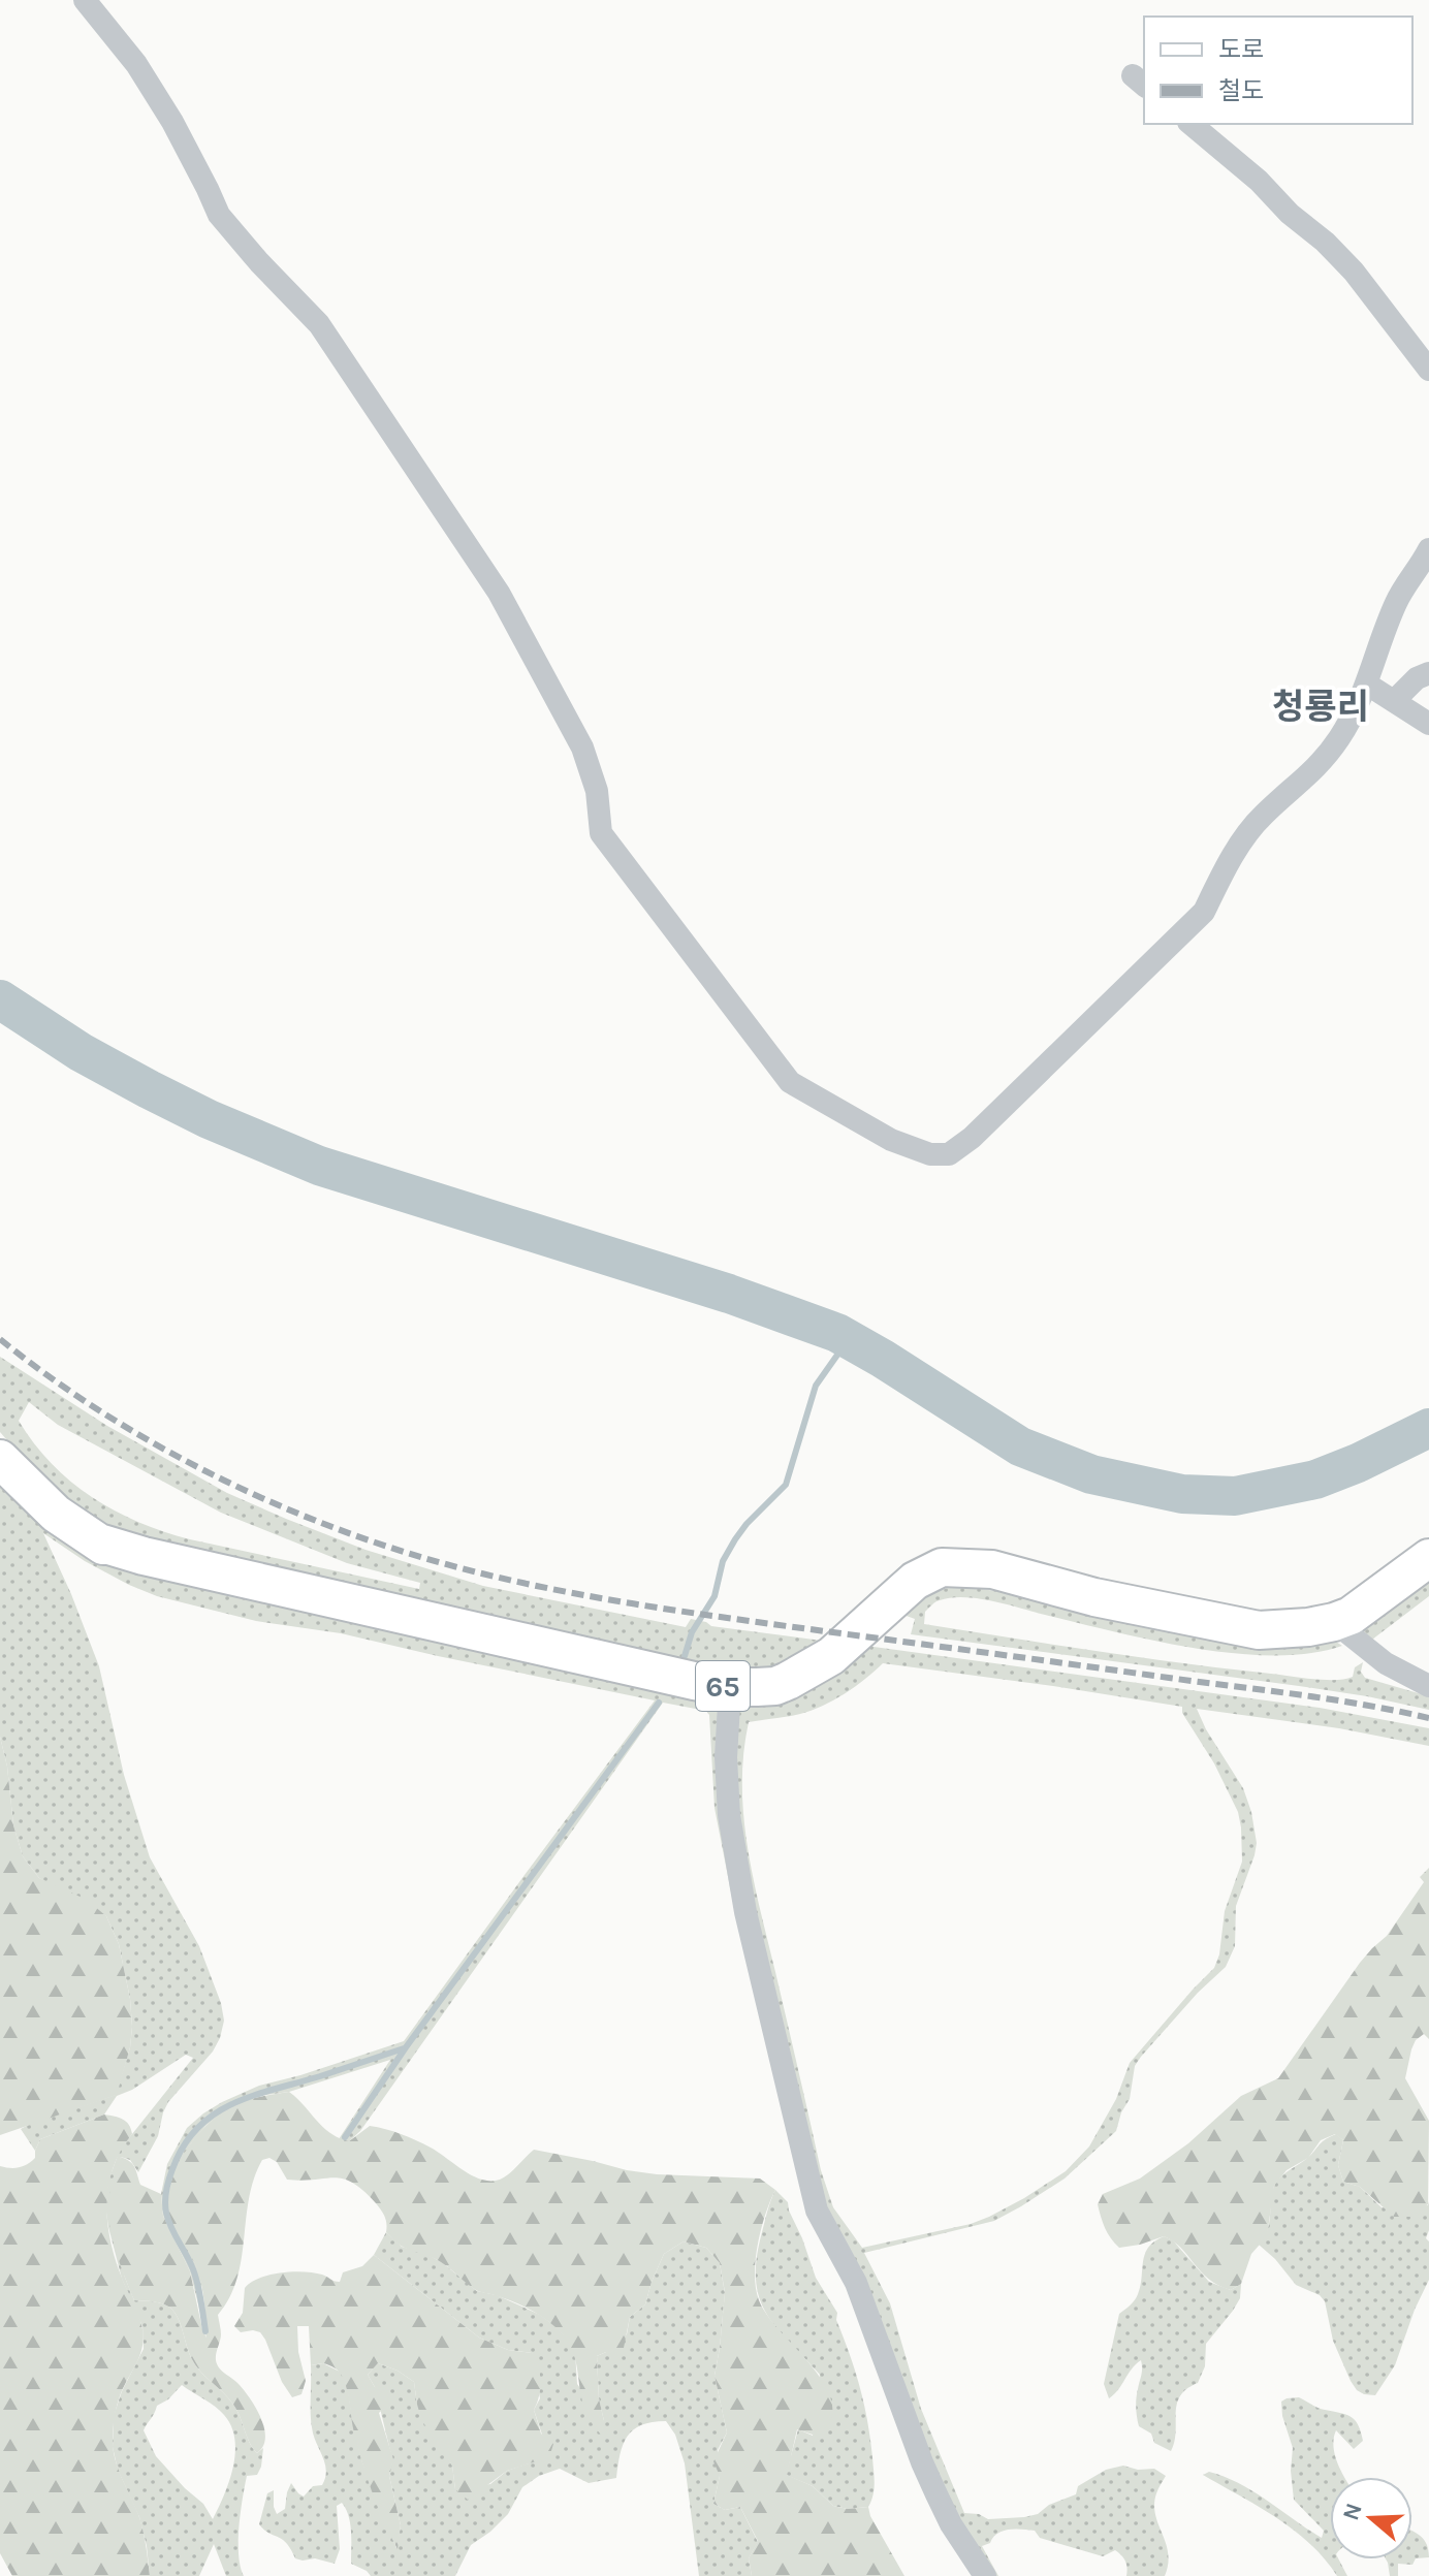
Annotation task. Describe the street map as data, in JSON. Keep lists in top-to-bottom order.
{
  "streets": {
    "main road": ["65"]
  },
  "districts": ["청룡리"],
  "legend": ["도로", "철도"],
  "north": "left"
}
